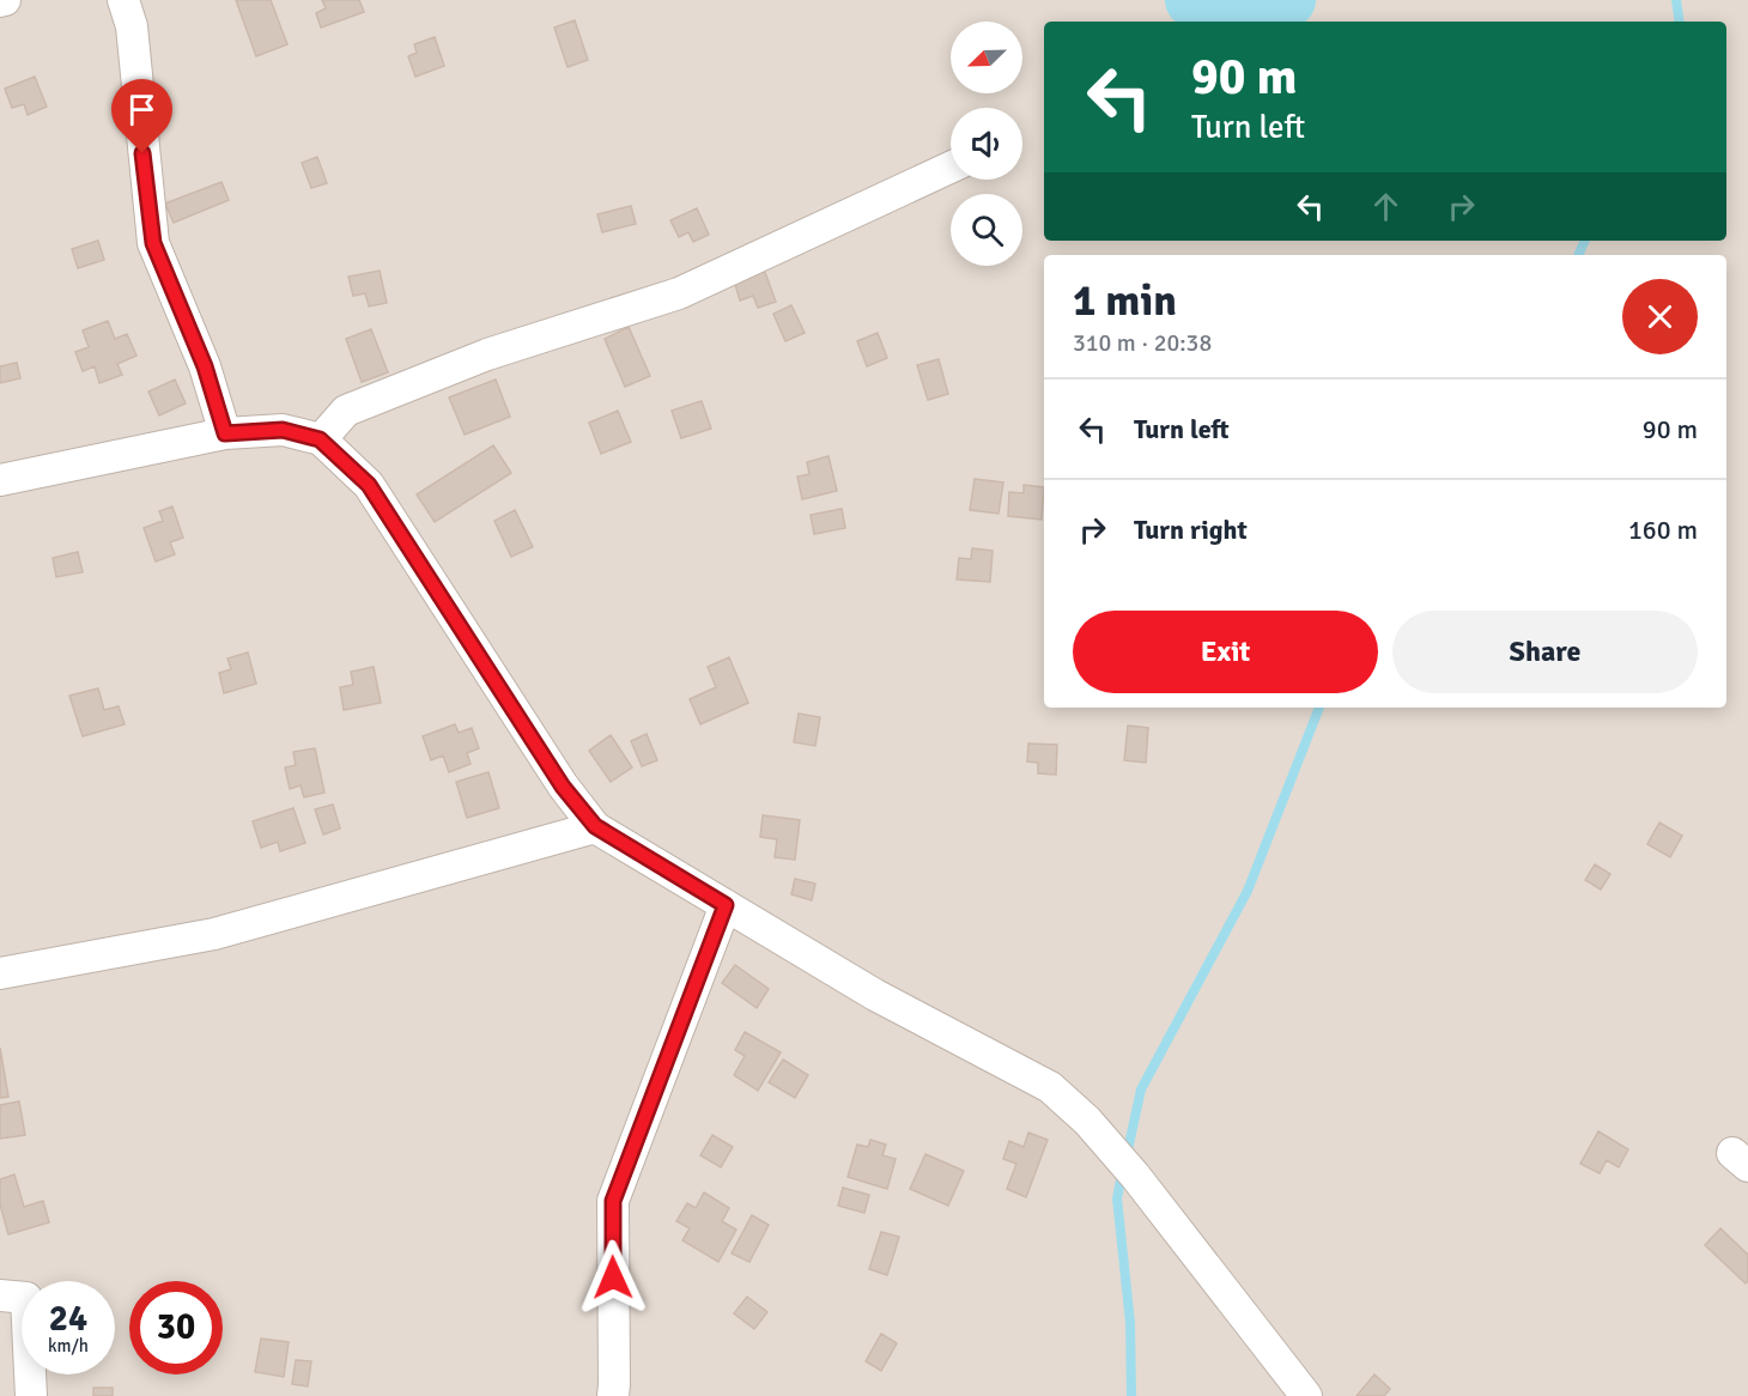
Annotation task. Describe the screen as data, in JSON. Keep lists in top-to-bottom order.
{
  "north": "bottom left",
  "page": {
    "turn": ["90 m", "Turn left"],
    "heading": ["1 min", "310 m · 20:38"],
    "list": [
      {
        "name": "Turn left",
        "value": "90 m"
      },
      {
        "name": "Turn right",
        "value": "160 m"
      }
    ],
    "buttons": ["Exit", "Share"],
    "speed": "24 km/h",
    "limit": "30"
  }
}
